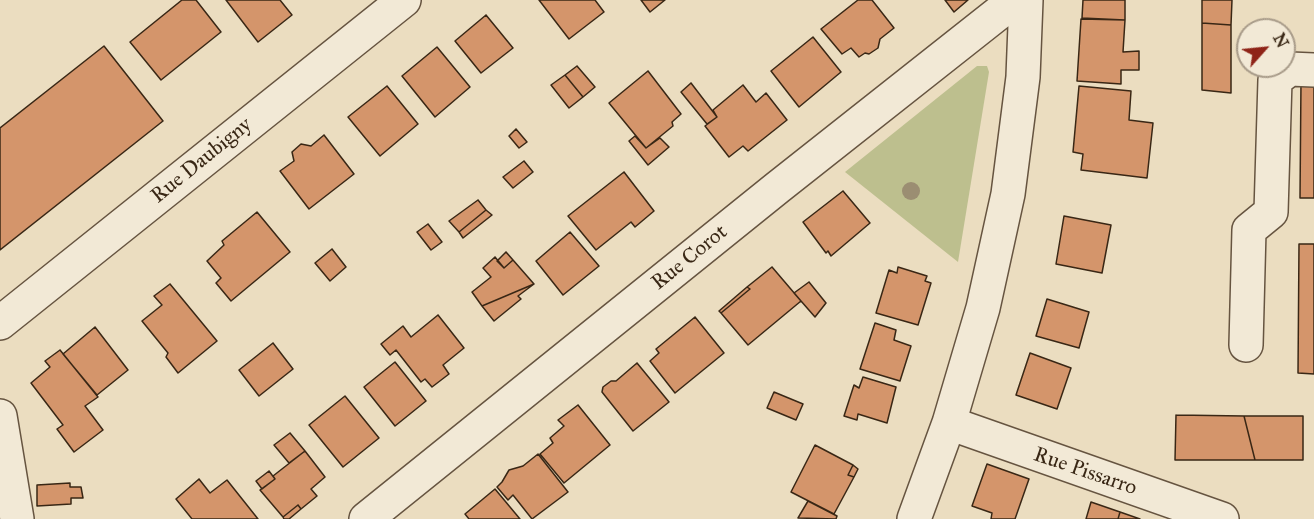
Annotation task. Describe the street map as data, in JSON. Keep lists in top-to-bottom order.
{
  "streets": {
    "street": ["Rue Daubigny", "Rue Corot", "Rue Pissarro"]
  },
  "north": "top right"
}
